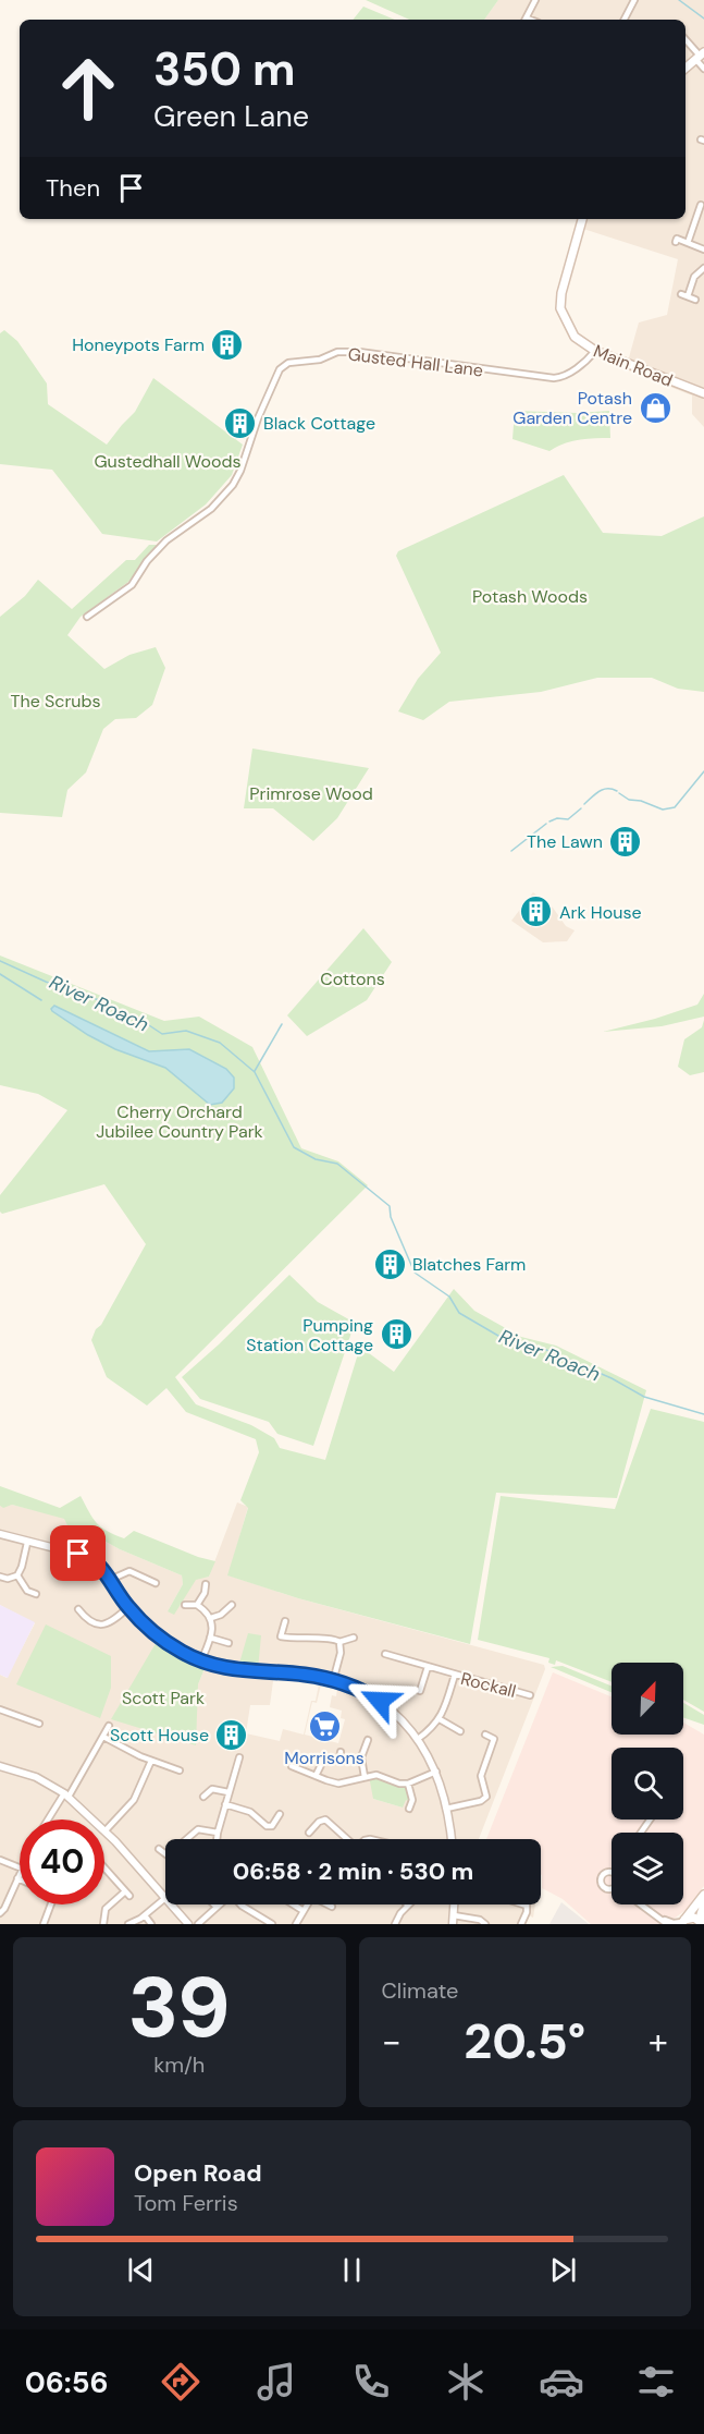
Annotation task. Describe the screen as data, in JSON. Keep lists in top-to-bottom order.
{
  "streets": {
    "main road": ["Main Road"],
    "street": ["Gusted Hall Lane", "Rockall"]
  },
  "crossings": [
    ["Gusted Hall Lane", "Main Road"]
  ],
  "water": ["River Roach"],
  "parks": [
    "Gustedhall Woods",
    "Potash Woods",
    "The Scrubs",
    "Primrose Wood",
    "Cottons",
    "Cherry Orchard Jubilee Country Park",
    "Scott Park"
  ],
  "places": {
    "building": [
      "Honeypots Farm",
      "Black Cottage",
      "The Lawn",
      "Ark House",
      "Blatches Farm",
      "Pumping Station Cottage",
      "Scott House"
    ],
    "shop": ["Potash Garden Centre"],
    "supermarket": ["Morrisons"]
  },
  "north": "top right",
  "page": {
    "turn": ["350 m", "Green Lane"],
    "then": "Then",
    "limit": "40",
    "trip": "06:58 · 2 min · 530 m",
    "tile": [
      ["39", "km/h"],
      "Climate"
    ],
    "heat": ["−", "20.5°", "+"],
    "song": ["Open Road", "Tom Ferris"],
    "tabs": "06:56"
  }
}
